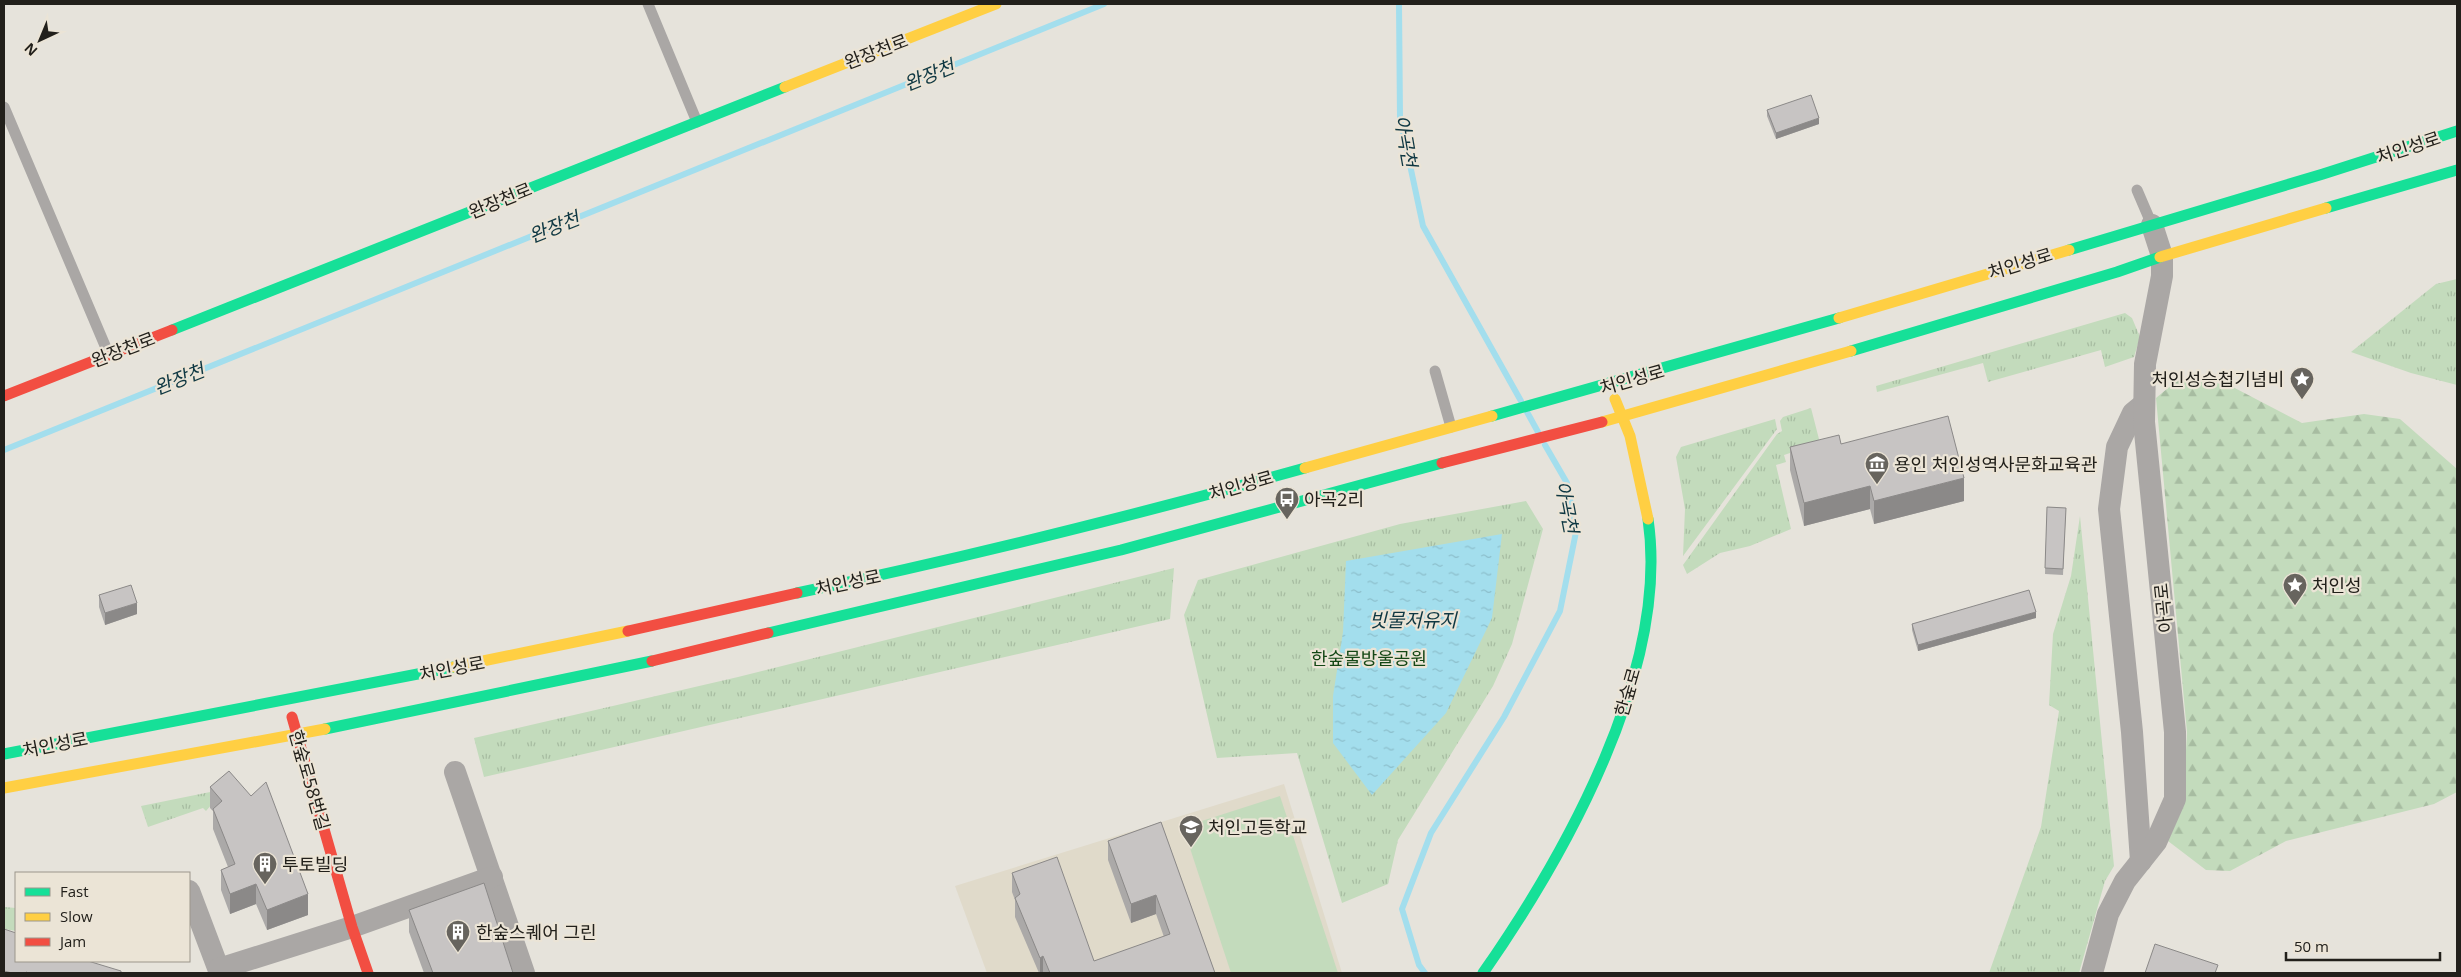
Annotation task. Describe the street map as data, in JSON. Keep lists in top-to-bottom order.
{
  "streets": {
    "main road": [
      "완장천로",
      "처인성로",
      "한숲로",
      "한숲로58번길"
    ],
    "street": ["아곡로"]
  },
  "crossings": [
    ["처인성로", "아곡로"],
    ["처인성로", "한숲로"],
    ["처인성로", "한숲로58번길"]
  ],
  "water": ["완장천", "아곡천", "빗물저유지"],
  "parks": ["한숲물방울공원"],
  "places": {
    "place": ["처인성승첩기념비", "처인성"],
    "museum": ["용인 처인성역사문화교육관"],
    "bus stop": ["아곡2리"],
    "school or university": ["처인고등학교"],
    "building": ["투토빌딩", "한숲스퀘어 그린"]
  },
  "legend": ["Fast", "Slow", "Jam"],
  "scale_bar": "50 m",
  "north": "bottom left"
}
